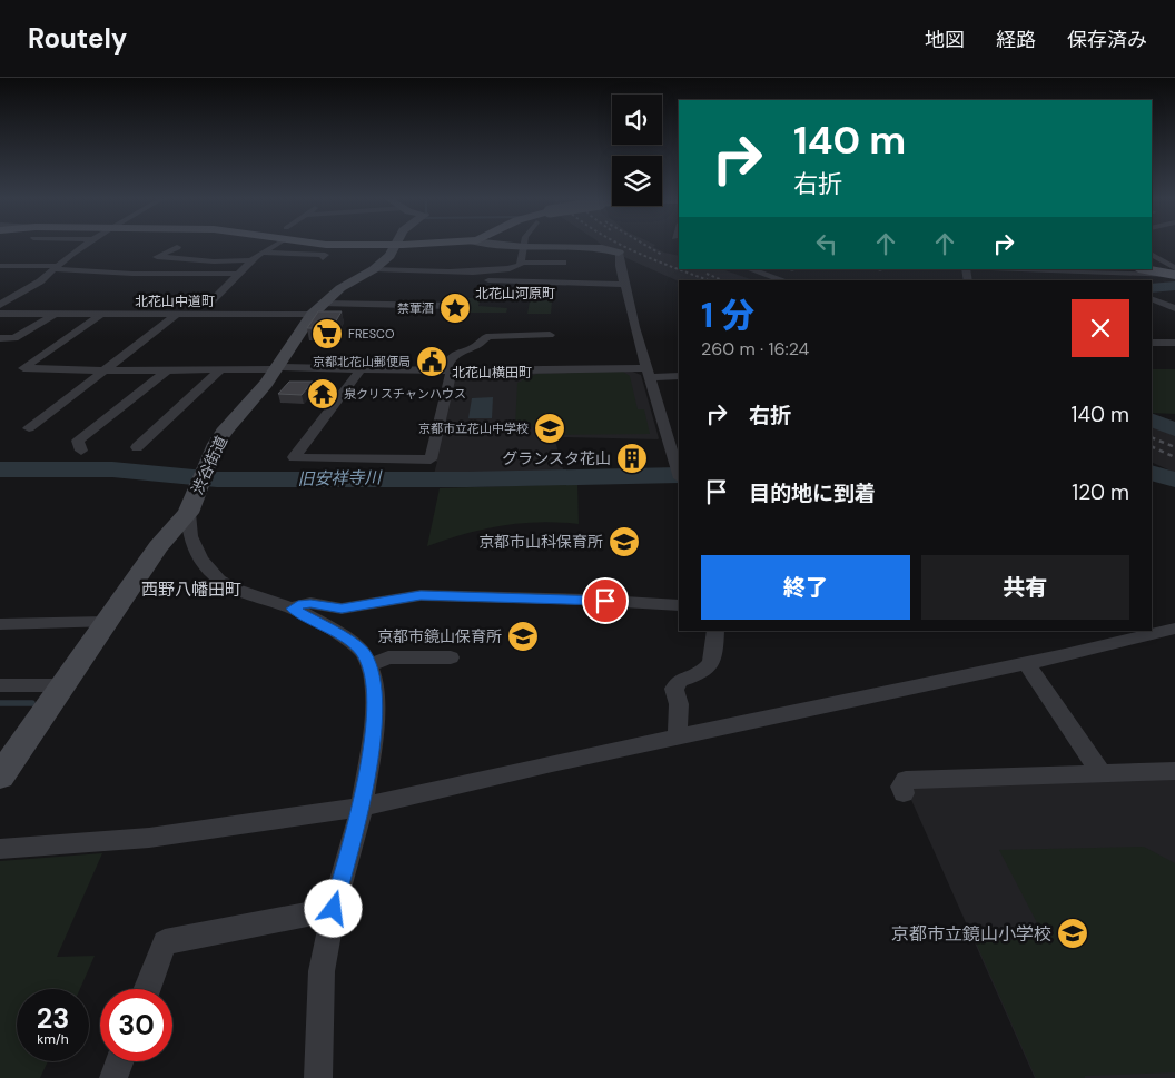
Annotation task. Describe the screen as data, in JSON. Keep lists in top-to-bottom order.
{
  "streets": {
    "main road": ["渋谷街道"]
  },
  "districts": [
    "北花山河原町",
    "北花山中道町",
    "北花山横田町",
    "西野八幡田町"
  ],
  "water": ["旧安祥寺川"],
  "places": {
    "place": ["禁葷酒"],
    "supermarket": ["FRESCO"],
    "public building": ["京都北花山郵便局"],
    "temple": ["泉クリスチャンハウス"],
    "school or university": [
      "京都市立花山中学校",
      "京都市山科保育所",
      "京都市鏡山保育所",
      "京都市立鏡山小学校"
    ],
    "building": ["グランスタ花山"]
  },
  "page": {
    "header": "Routely",
    "nav": ["地図", "経路", "保存済み"],
    "turn": ["140 m", "右折"],
    "heading": ["1 分", "260 m · 16:24"],
    "list": [
      {
        "name": "右折",
        "value": "140 m"
      },
      {
        "name": "目的地に到着",
        "value": "120 m"
      }
    ],
    "buttons": ["終了", "共有"],
    "speed": "23 km/h",
    "limit": "30"
  }
}
